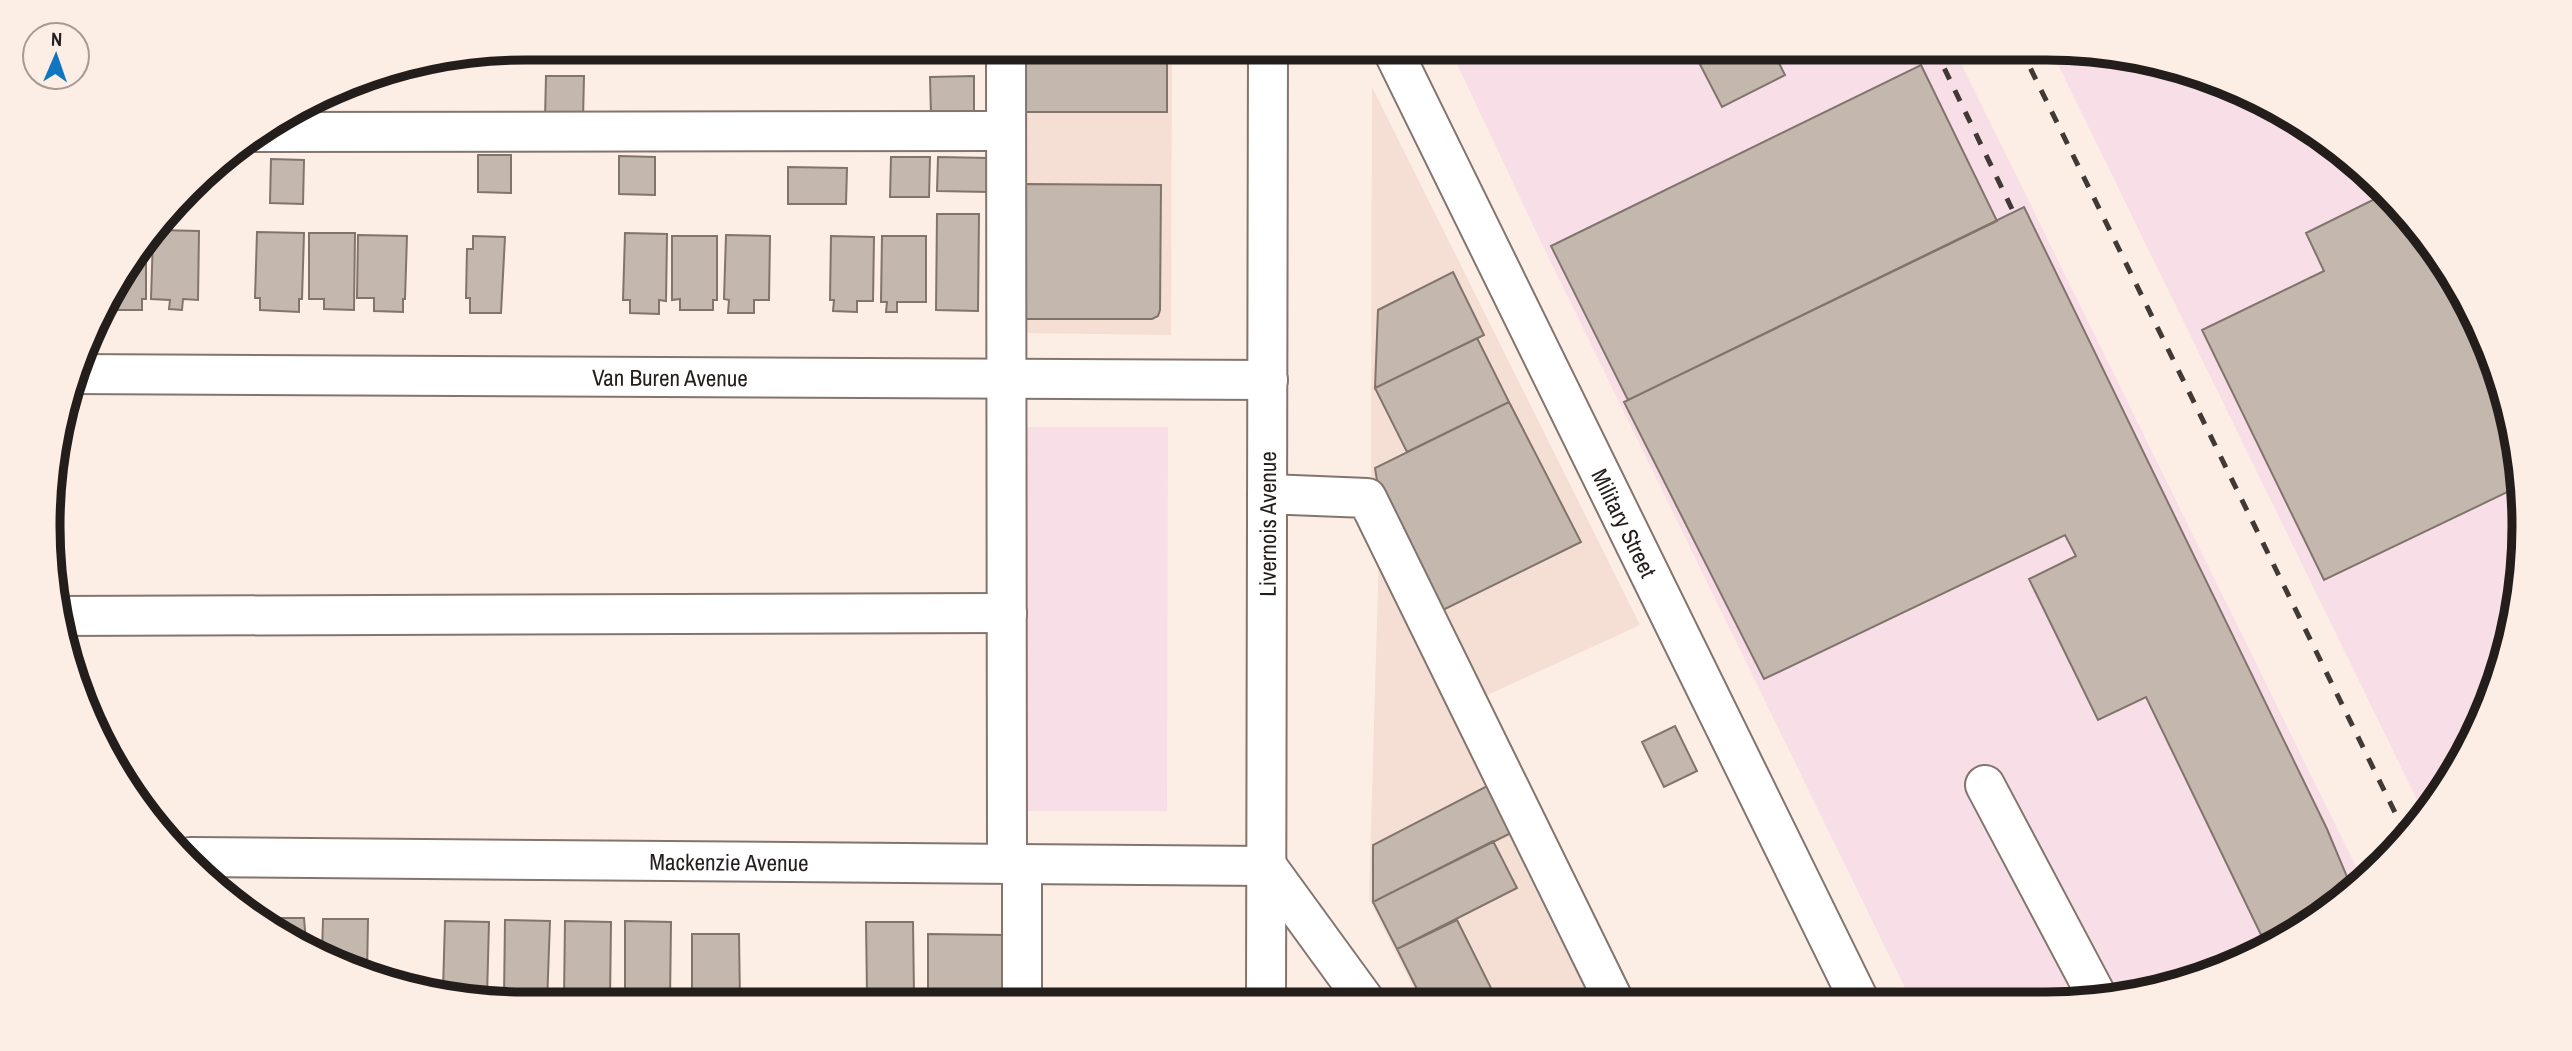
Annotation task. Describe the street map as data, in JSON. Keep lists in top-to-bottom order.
{
  "streets": {
    "street": [
      "Van Buren Avenue",
      "Military Street",
      "Livernois Avenue",
      "Mackenzie Avenue"
    ]
  },
  "crossings": [
    ["Van Buren Avenue", "Livernois Avenue"],
    ["Livernois Avenue", "Mackenzie Avenue"]
  ],
  "north": "top"
}
